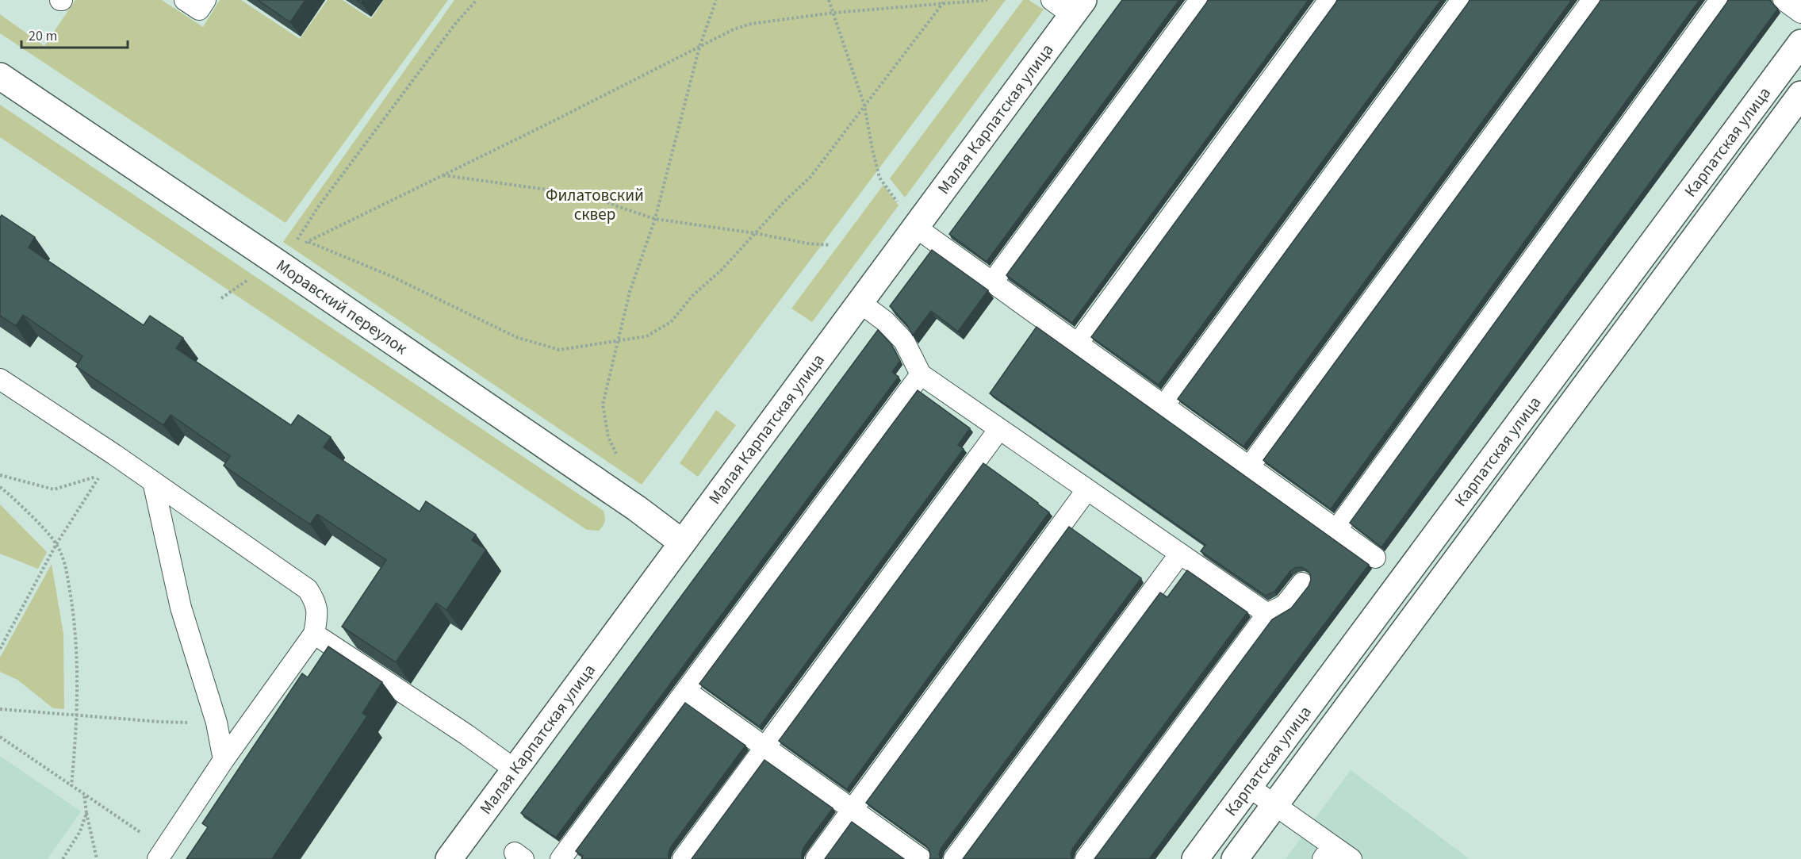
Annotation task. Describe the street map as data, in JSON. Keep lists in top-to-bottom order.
{
  "streets": {
    "street": ["Малая Карпатская улица", "Карпатская улица", "Моравский переулок"]
  },
  "crossings": [
    ["Малая Карпатская улица", "Моравский переулок"]
  ],
  "parks": ["Филатовский сквер"],
  "scale_bar": "20 m"
}
